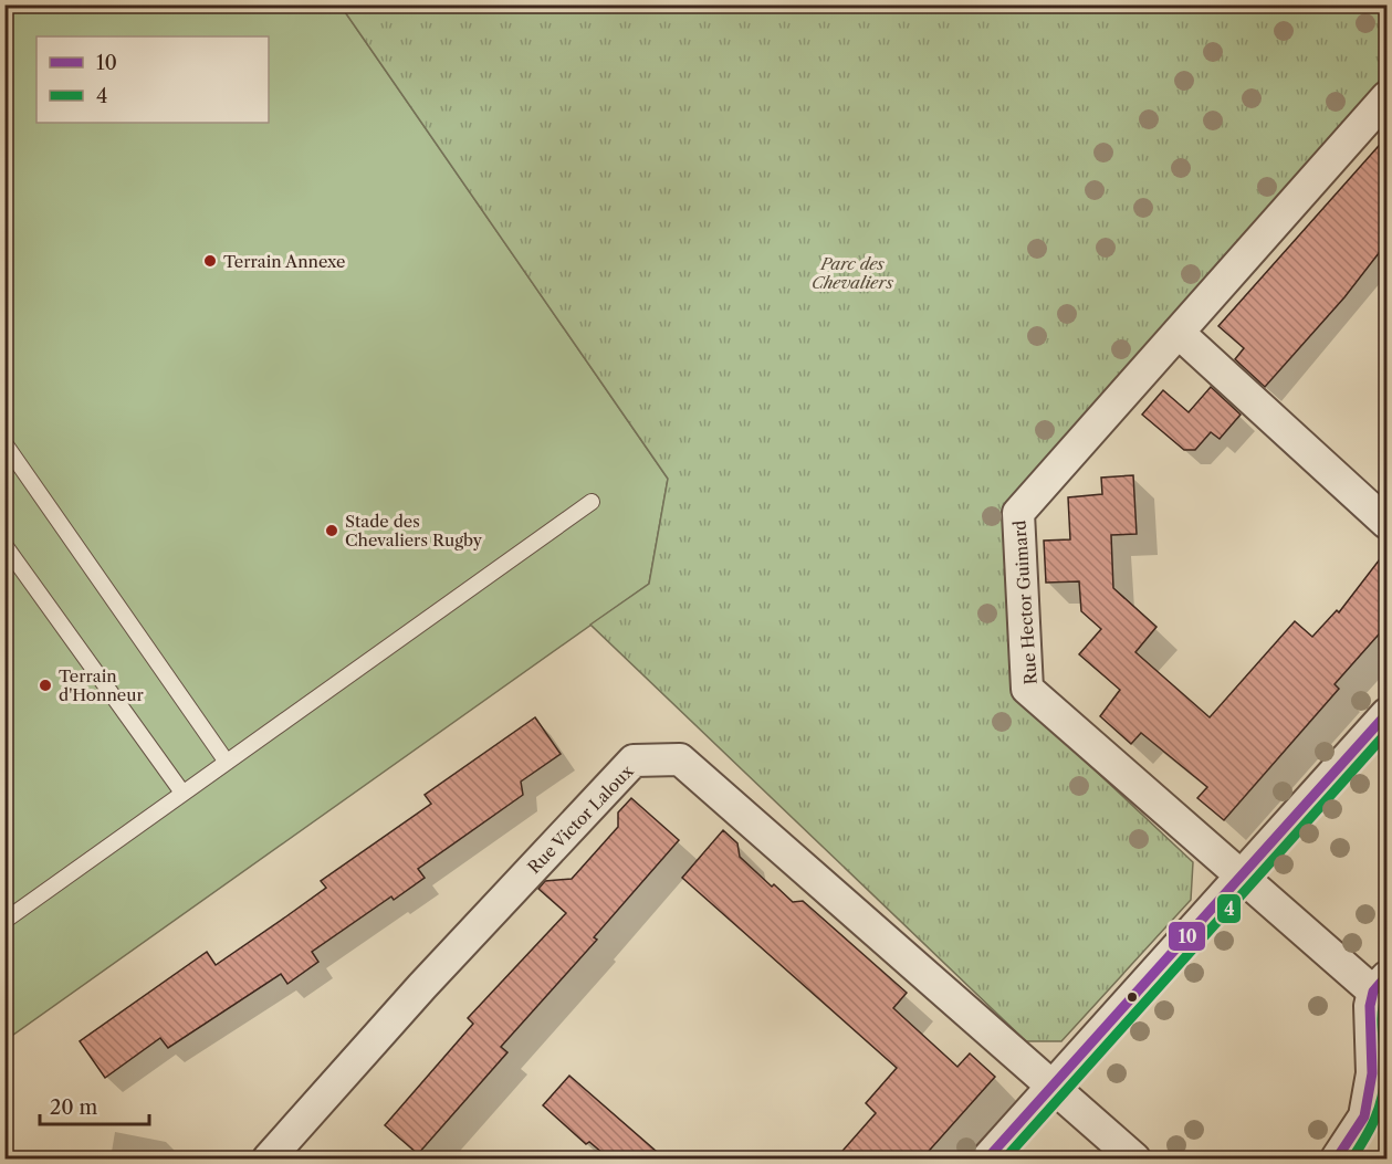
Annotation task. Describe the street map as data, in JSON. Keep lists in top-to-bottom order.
{
  "streets": {
    "street": ["Rue Hector Guimard", "Rue Victor Laloux"]
  },
  "parks": ["Parc des Chevaliers"],
  "places": ["Terrain Annexe", "Stade des Chevaliers Rugby", "Terrain d'Honneur"],
  "lines": ["transit line 10", "transit line 4"],
  "legend": ["10", "4"],
  "scale_bar": "20 m"
}
